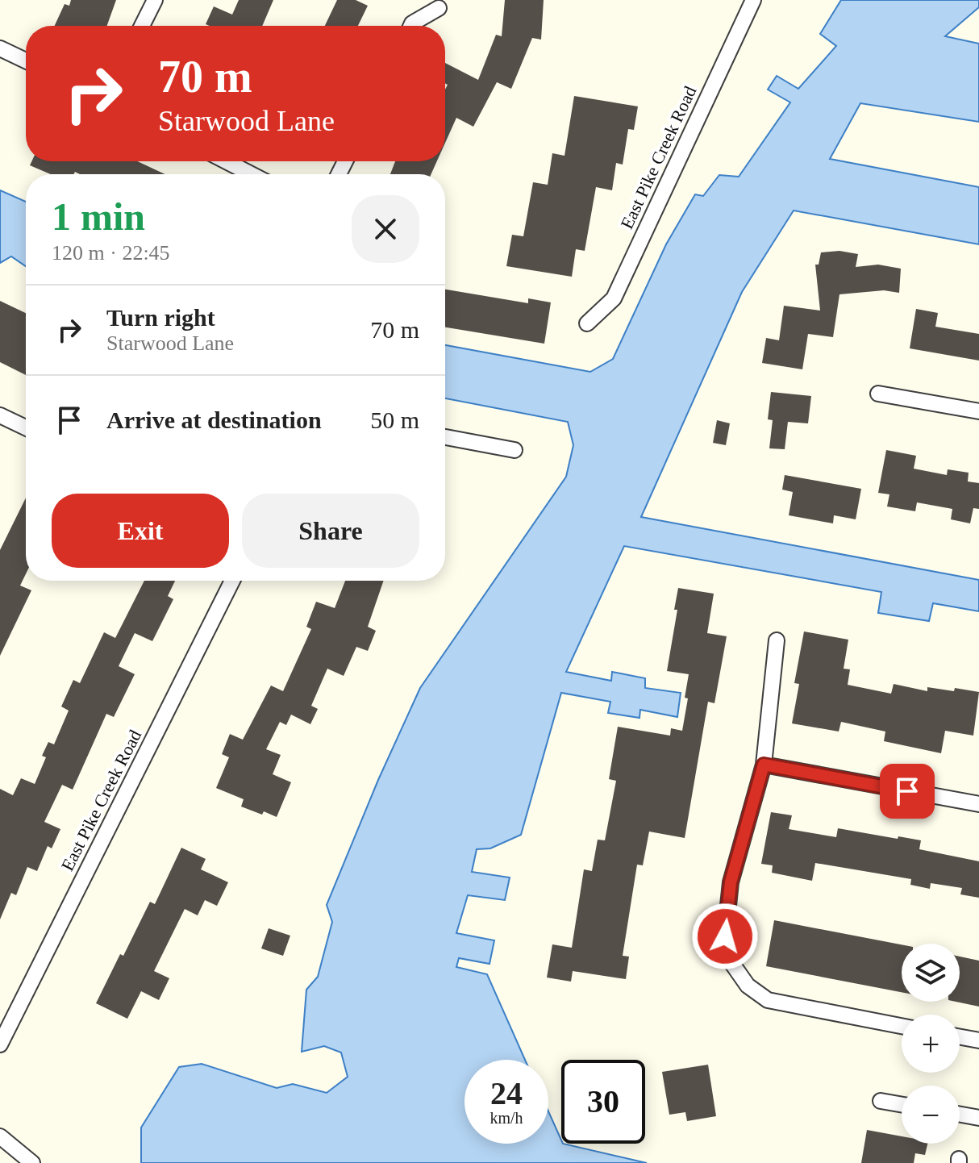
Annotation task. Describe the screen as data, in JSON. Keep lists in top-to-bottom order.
{
  "streets": {
    "street": ["East Pike Creek Road"]
  },
  "page": {
    "turn": ["70 m", "Starwood Lane"],
    "heading": ["1 min", "120 m · 22:45"],
    "list": [
      {
        "name": "Turn right",
        "note": "Starwood Lane",
        "value": "70 m"
      },
      {
        "name": "Arrive at destination",
        "value": "50 m"
      }
    ],
    "buttons": ["Exit", "Share"],
    "map_buttons": ["+", "−"],
    "speed": "24 km/h",
    "limit": "30"
  }
}
